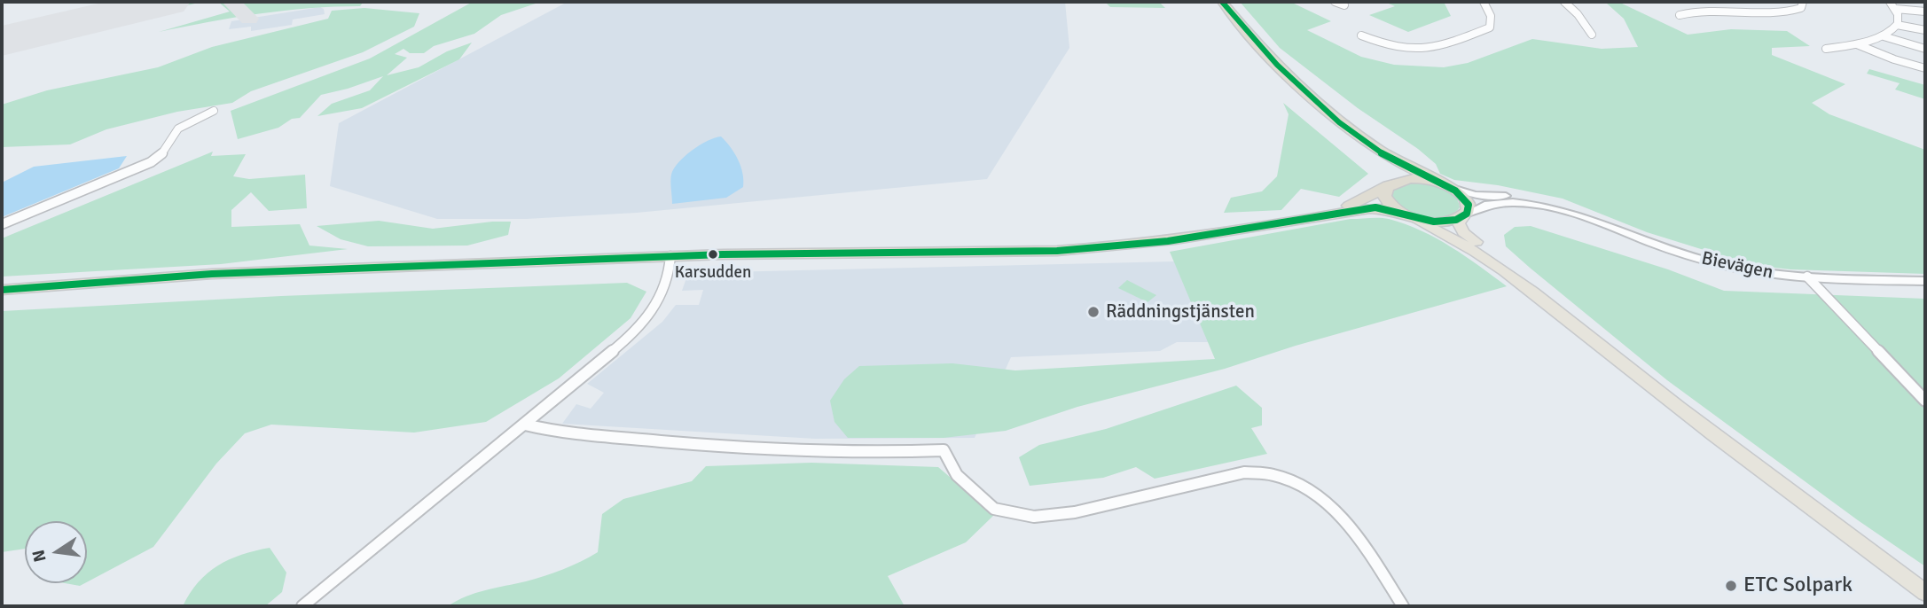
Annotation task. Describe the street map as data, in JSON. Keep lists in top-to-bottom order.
{
  "streets": {
    "street": ["Bievägen"]
  },
  "places": ["Karsudden", "Räddningstjänsten", "ETC Solpark"],
  "north": "left"
}
